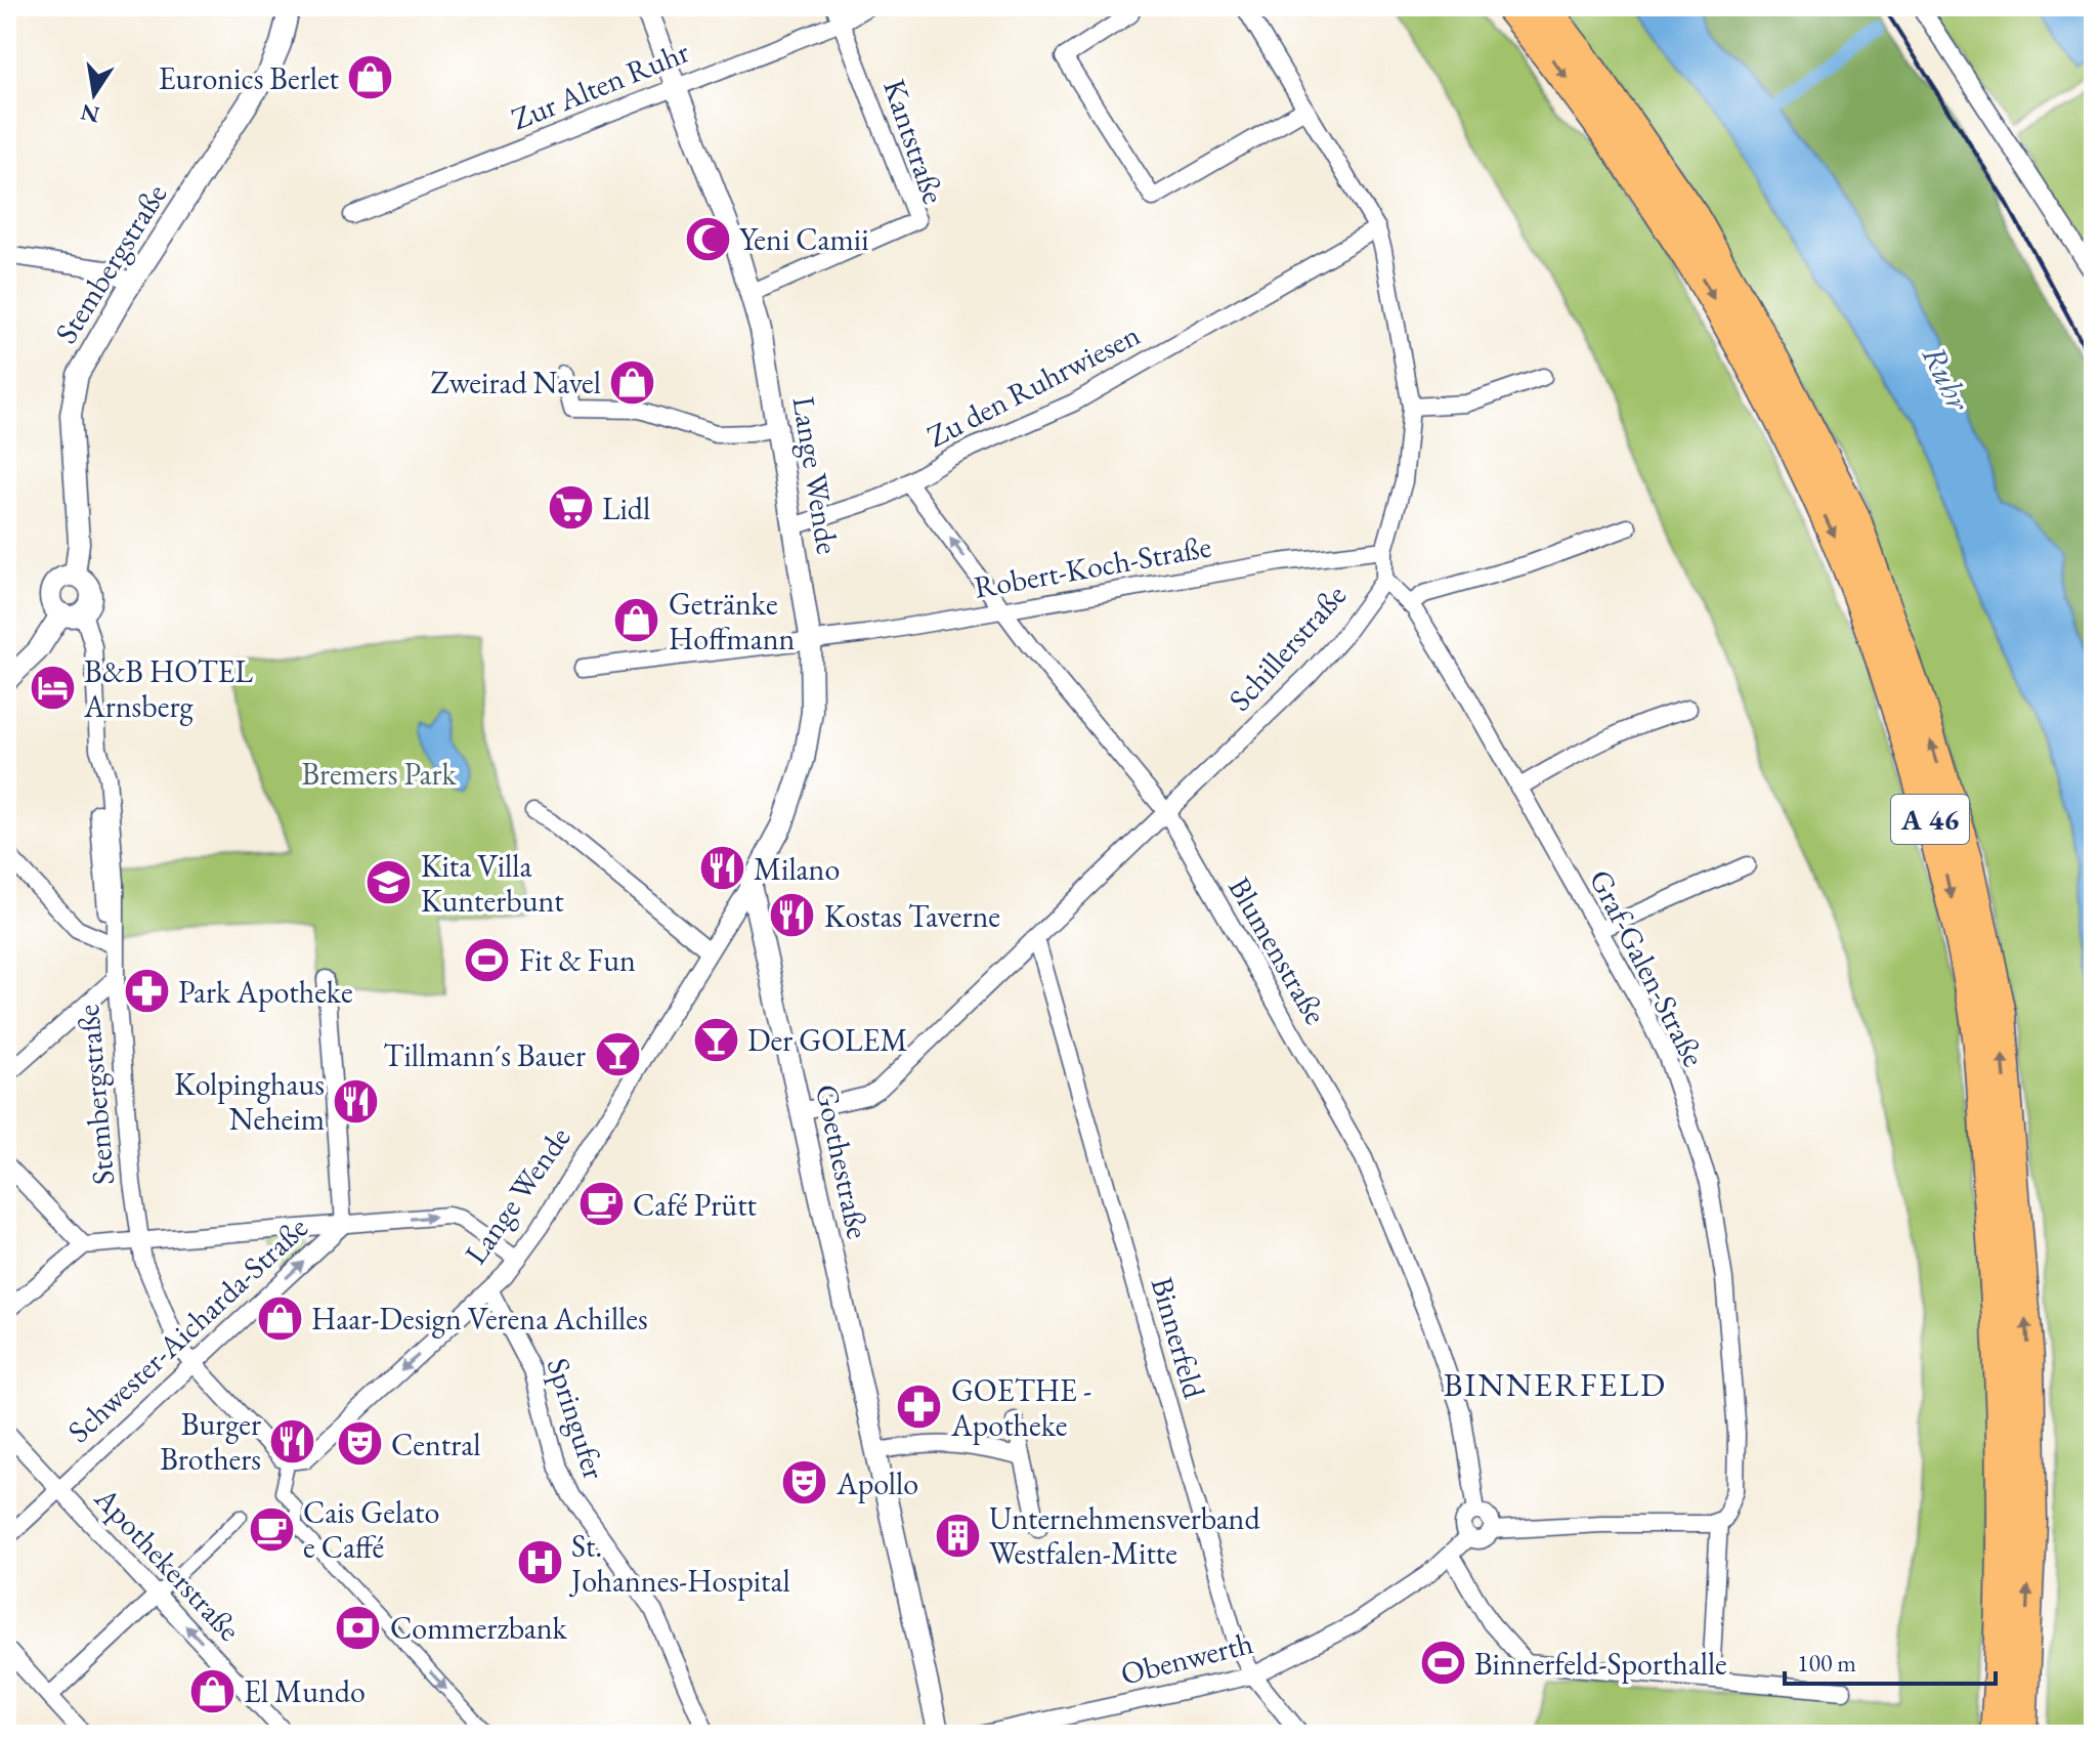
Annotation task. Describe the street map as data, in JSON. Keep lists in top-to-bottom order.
{
  "streets": {
    "highway": ["A 46"],
    "street": [
      "Zur Alten Ruhr",
      "Kantstraße",
      "Stembergstraße",
      "Zu den Ruhrwiesen",
      "Lange Wende",
      "Robert-Koch-Straße",
      "Schillerstraße",
      "Blumenstraße",
      "Graf-Galen-Straße",
      "Goethestraße",
      "Schwester-Aicharda-Straße",
      "Binnerfeld",
      "Springufer",
      "Apothekerstraße",
      "Obenwerth"
    ]
  },
  "crossings": [
    ["Zur Alten Ruhr", "Kantstraße"],
    ["Zur Alten Ruhr", "Lange Wende"],
    ["Kantstraße", "Lange Wende"],
    ["Stembergstraße", "Lange Wende"],
    ["Stembergstraße", "Schwester-Aicharda-Straße"],
    ["Zu den Ruhrwiesen", "Lange Wende"],
    ["Zu den Ruhrwiesen", "Schillerstraße"],
    ["Zu den Ruhrwiesen", "Blumenstraße"],
    ["Lange Wende", "Robert-Koch-Straße"],
    ["Lange Wende", "Goethestraße"],
    ["Lange Wende", "Schwester-Aicharda-Straße"],
    ["Lange Wende", "Springufer"],
    ["Robert-Koch-Straße", "Schillerstraße"],
    ["Robert-Koch-Straße", "Blumenstraße"],
    ["Schillerstraße", "Blumenstraße"],
    ["Schillerstraße", "Graf-Galen-Straße"],
    ["Schillerstraße", "Goethestraße"],
    ["Schillerstraße", "Binnerfeld"],
    ["Blumenstraße", "Obenwerth"],
    ["Graf-Galen-Straße", "Obenwerth"],
    ["Schwester-Aicharda-Straße", "Apothekerstraße"],
    ["Binnerfeld", "Obenwerth"]
  ],
  "one_way": ["Apothekerstraße"],
  "districts": ["BINNERFELD"],
  "water": ["Ruhr"],
  "parks": ["Bremers Park"],
  "places": {
    "shop": [
      "Euronics Berlet",
      "Zweirad Navel",
      "Getränke Hoffmann",
      "Haar-Design Verena Achilles",
      "El Mundo"
    ],
    "mosque": ["Yeni Camii"],
    "supermarket": ["Lidl"],
    "hotel": ["B&B HOTEL Arnsberg"],
    "restaurant": [
      "Milano",
      "Kostas Taverne",
      "Kolpinghaus Neheim",
      "Burger Brothers"
    ],
    "school or university": ["Kita Villa Kunterbunt"],
    "sports": ["Fit & Fun", "Binnerfeld-Sporthalle"],
    "pharmacy": ["Park Apotheke", "GOETHE - Apotheke"],
    "bar": ["Der GOLEM", "Tillmann´s Bauer"],
    "cafe": ["Café Prütt", "Cais Gelato e Caffé"],
    "theatre": ["Central", "Apollo"],
    "building": ["Unternehmensverband Westfalen-Mitte"],
    "hospital": ["St. Johannes-Hospital"],
    "bank": ["Commerzbank"]
  },
  "scale_bar": "100 m",
  "north": "bottom"
}
